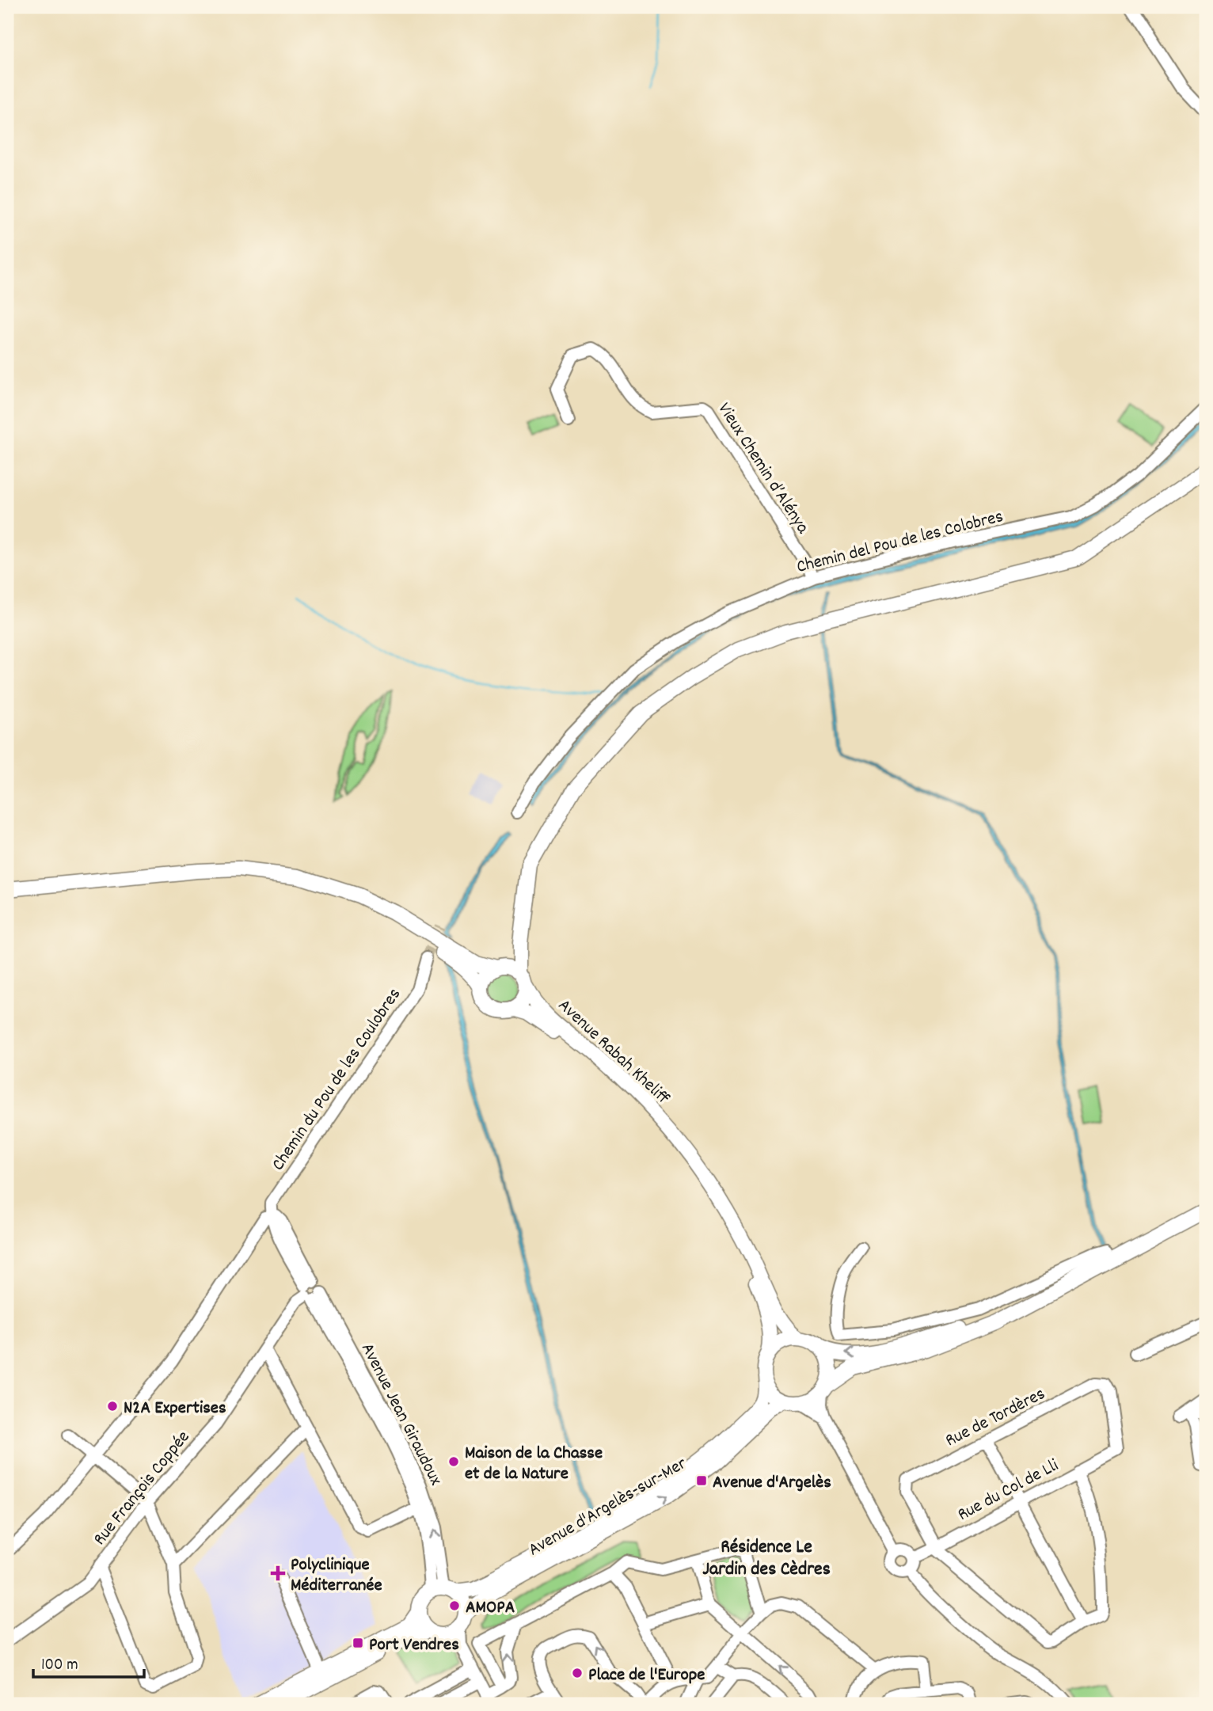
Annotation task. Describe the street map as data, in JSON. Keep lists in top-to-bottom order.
{
  "streets": {
    "main road": ["Avenue Rabah Kheliff", "Avenue d'Argelès-sur-Mer"],
    "street": [
      "Vieux Chemin d’Alénya",
      "Chemin del Pou de les Colobres",
      "Chemin du Pou de les Coulobres",
      "Avenue Jean Giraudoux",
      "Rue de Tordères",
      "Rue François Coppée",
      "Rue du Col de Lli"
    ]
  },
  "crossings": [
    ["Vieux Chemin d’Alénya", "Chemin del Pou de les Colobres"],
    ["Avenue Rabah Kheliff", "Avenue d'Argelès-sur-Mer"],
    ["Chemin du Pou de les Coulobres", "Avenue Jean Giraudoux"],
    ["Avenue Jean Giraudoux", "Rue François Coppée"],
    ["Avenue Jean Giraudoux", "Avenue d'Argelès-sur-Mer"],
    ["Rue de Tordères", "Rue du Col de Lli"]
  ],
  "districts": ["Résidence Le Jardin des Cèdres"],
  "places": {
    "other": [
      "N2A Expertises",
      "Maison de la Chasse et de la Nature",
      "AMOPA",
      "Place de l'Europe"
    ],
    "transit": ["Avenue d'Argelès", "Port Vendres"],
    "health": ["Polyclinique Méditerranée"]
  },
  "scale_bar": "100 m"
}
